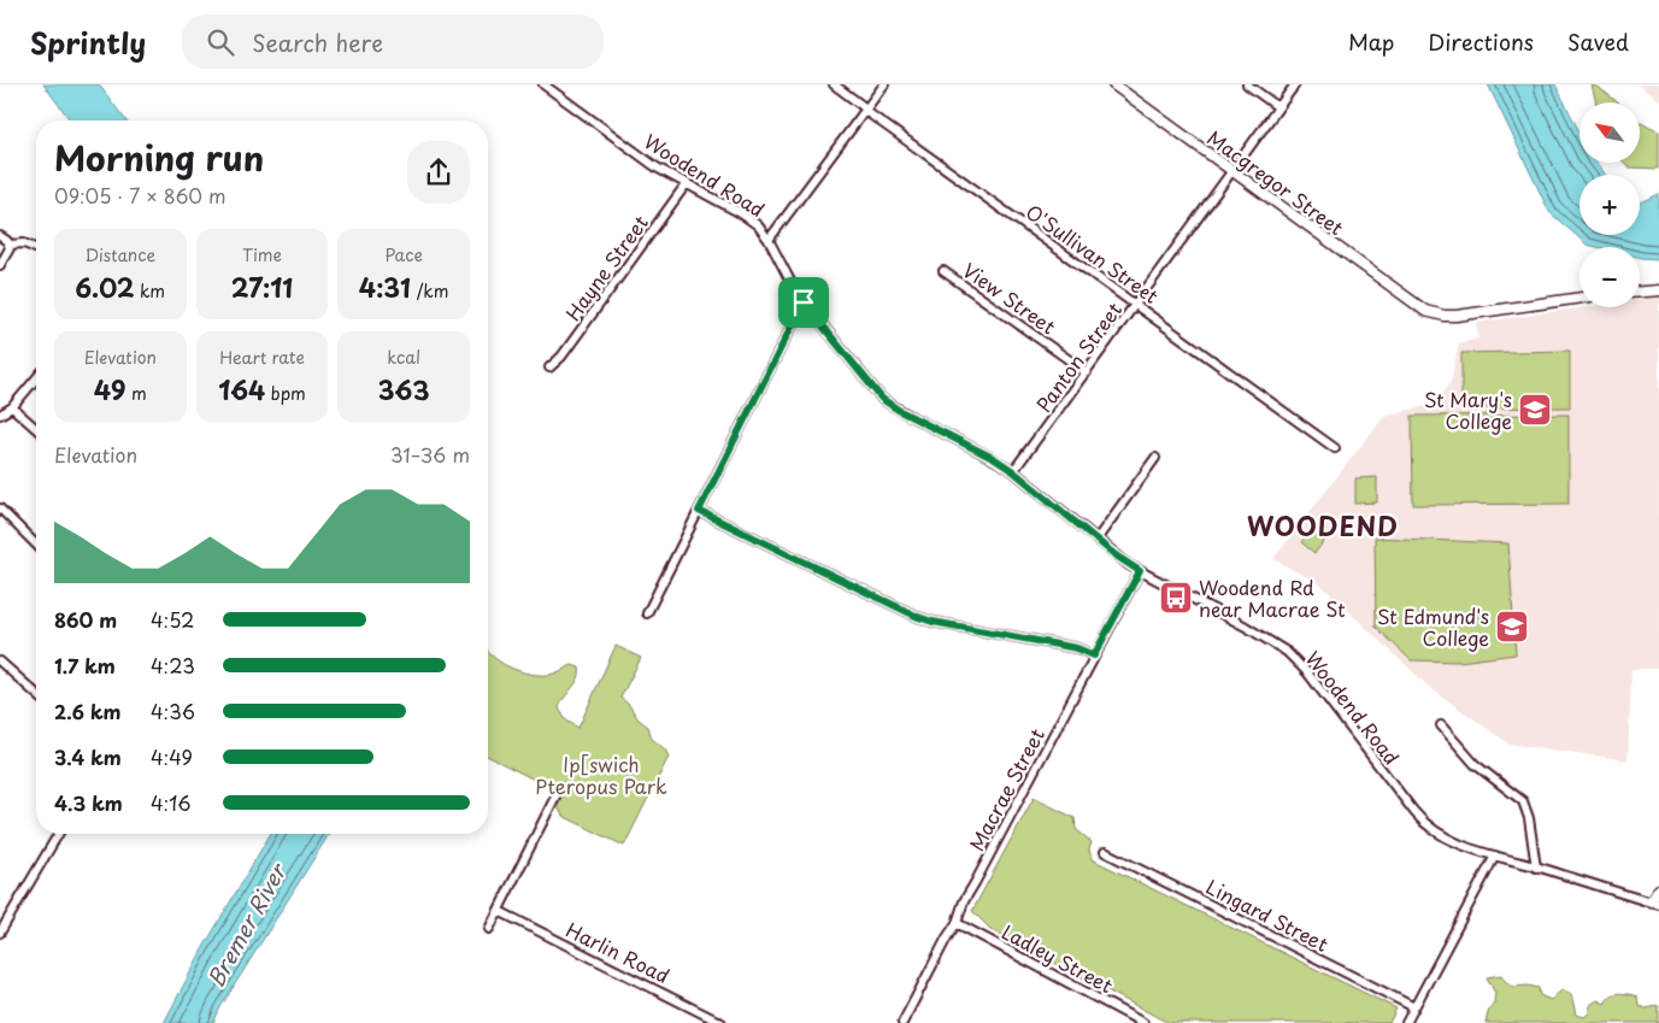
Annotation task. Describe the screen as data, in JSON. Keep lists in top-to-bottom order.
{
  "streets": {
    "street": [
      "Woodend Road",
      "Macgregor Street",
      "O'Sullivan Street",
      "Hayne Street",
      "View Street",
      "Panton Street",
      "Macrae Street",
      "Lingard Street",
      "Harlin Road",
      "Ladley Street"
    ]
  },
  "crossings": [
    ["Woodend Road", "Hayne Street"],
    ["Woodend Road", "Panton Street"],
    ["Woodend Road", "Macrae Street"],
    ["Macgregor Street", "Panton Street"],
    ["O'Sullivan Street", "Panton Street"],
    ["View Street", "Panton Street"],
    ["Macrae Street", "Ladley Street"]
  ],
  "districts": ["WOODEND"],
  "water": ["Bremer River"],
  "parks": ["Ip[swich Pteropus Park"],
  "places": {
    "school or university": ["St Mary's College", "St Edmund's College"],
    "bus stop": ["Woodend Rd near Macrae St"]
  },
  "north": "top left",
  "page": {
    "header": "Sprintly",
    "search": "Search here",
    "nav": ["Map", "Directions", "Saved"],
    "map_buttons": ["+", "−"],
    "heading": ["Morning run", "09:05 · 7 × 860 m"],
    "stats": [
      ["Distance", "6.02 km"],
      ["Time", "27:11"],
      ["Pace", "4:31 /km"],
      ["Elevation", "49 m"],
      ["Heart rate", "164 bpm"],
      ["kcal", "363"]
    ],
    "chart": ["Elevation", "31–36 m"],
    "list": [
      {
        "name": "860 m",
        "note": "4:52"
      },
      {
        "name": "1.7 km",
        "note": "4:23"
      },
      {
        "name": "2.6 km",
        "note": "4:36"
      },
      {
        "name": "3.4 km",
        "note": "4:49"
      },
      {
        "name": "4.3 km",
        "note": "4:16"
      }
    ]
  }
}
